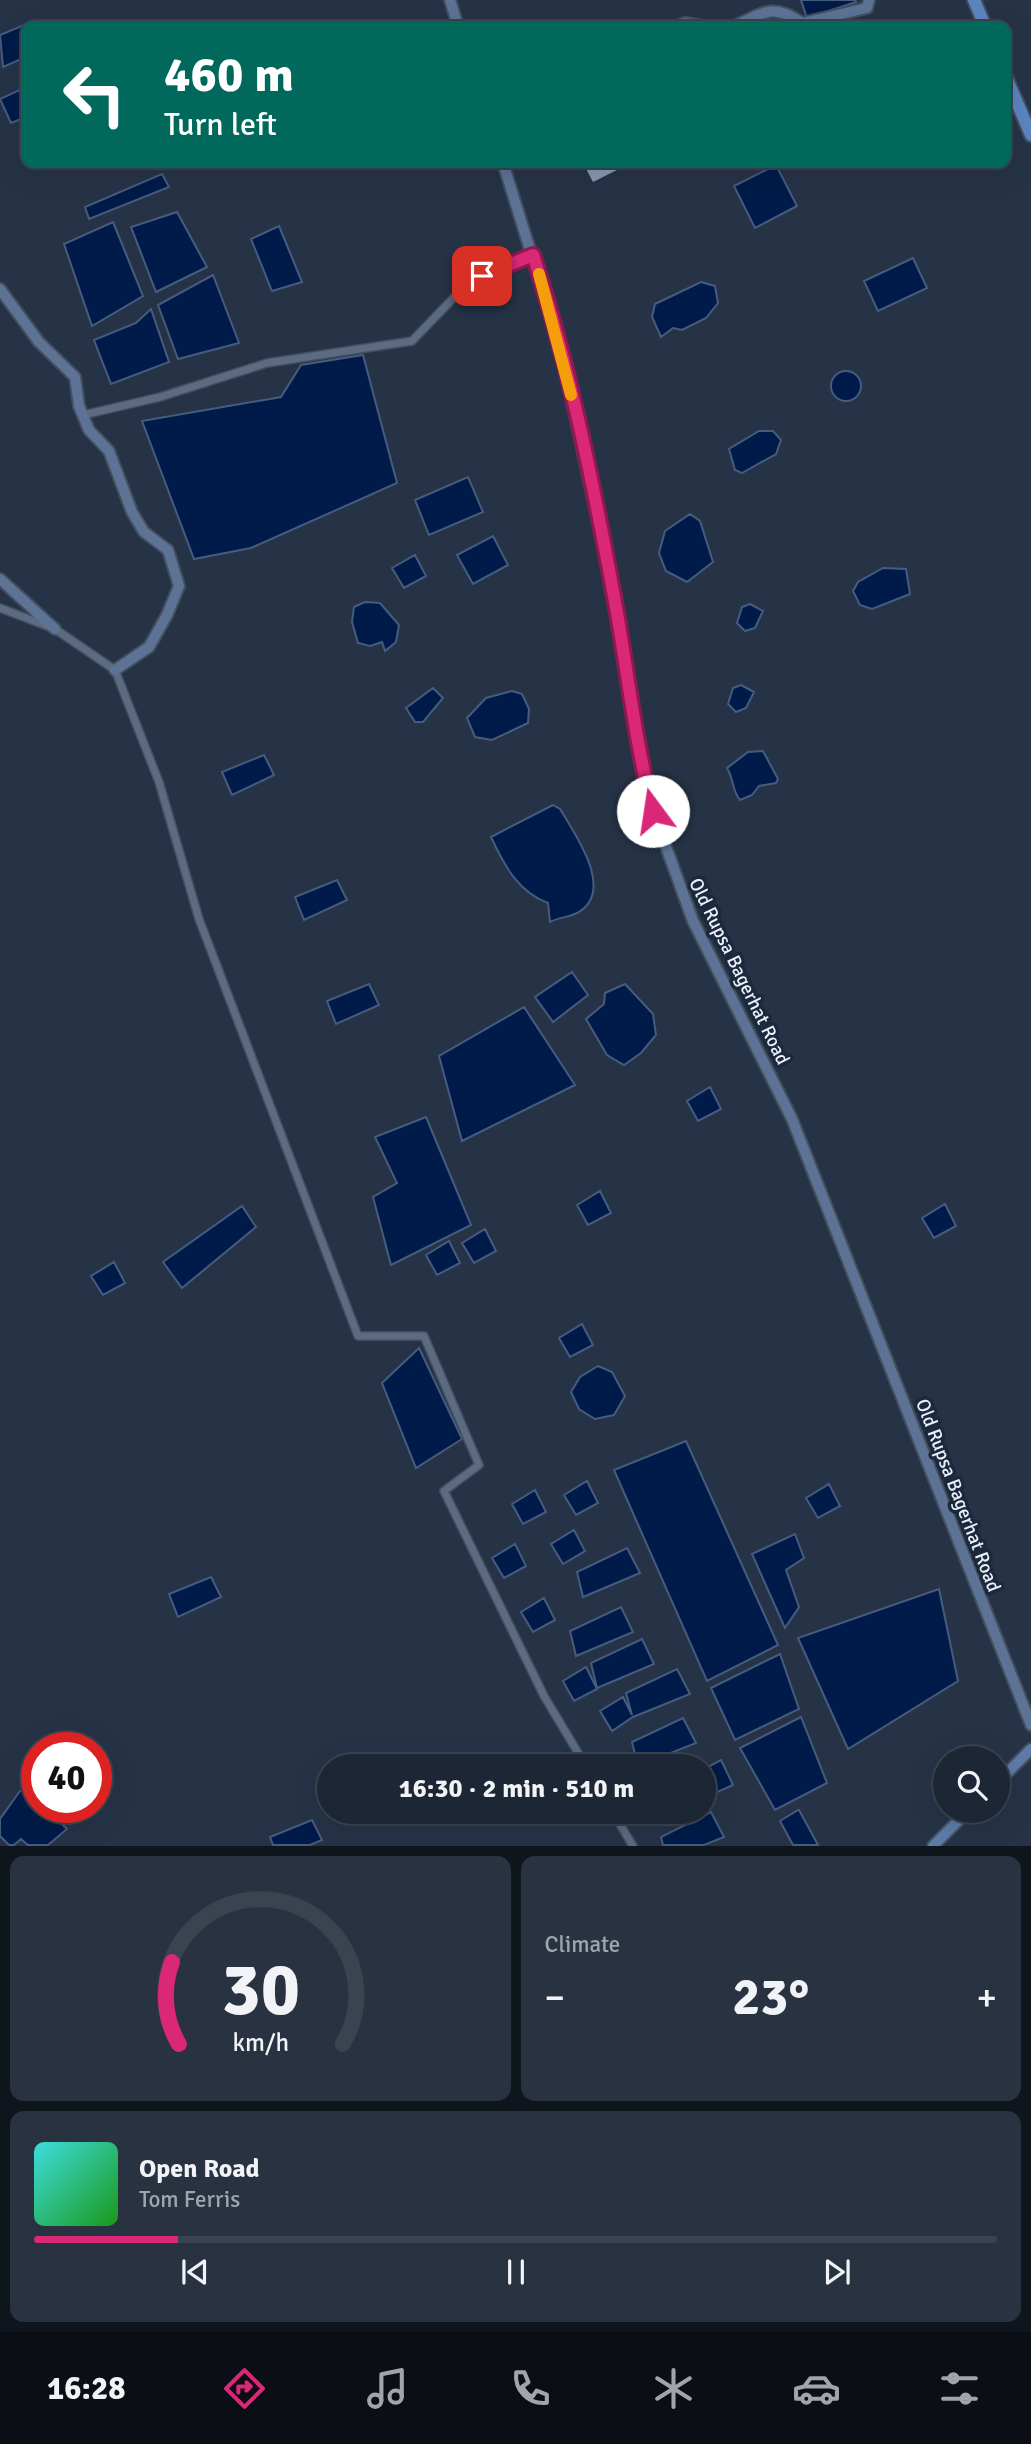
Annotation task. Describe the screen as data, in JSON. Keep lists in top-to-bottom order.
{
  "streets": {
    "street": ["Old Rupsa Bagerhat Road"]
  },
  "page": {
    "turn": ["460 m", "Turn left"],
    "limit": "40",
    "trip": "16:30 · 2 min · 510 m",
    "tile": "Climate",
    "heat": ["−", "23°", "+"],
    "song": ["Open Road", "Tom Ferris"],
    "tabs": "16:28",
    "gauge": ["30", "km/h"]
  }
}
